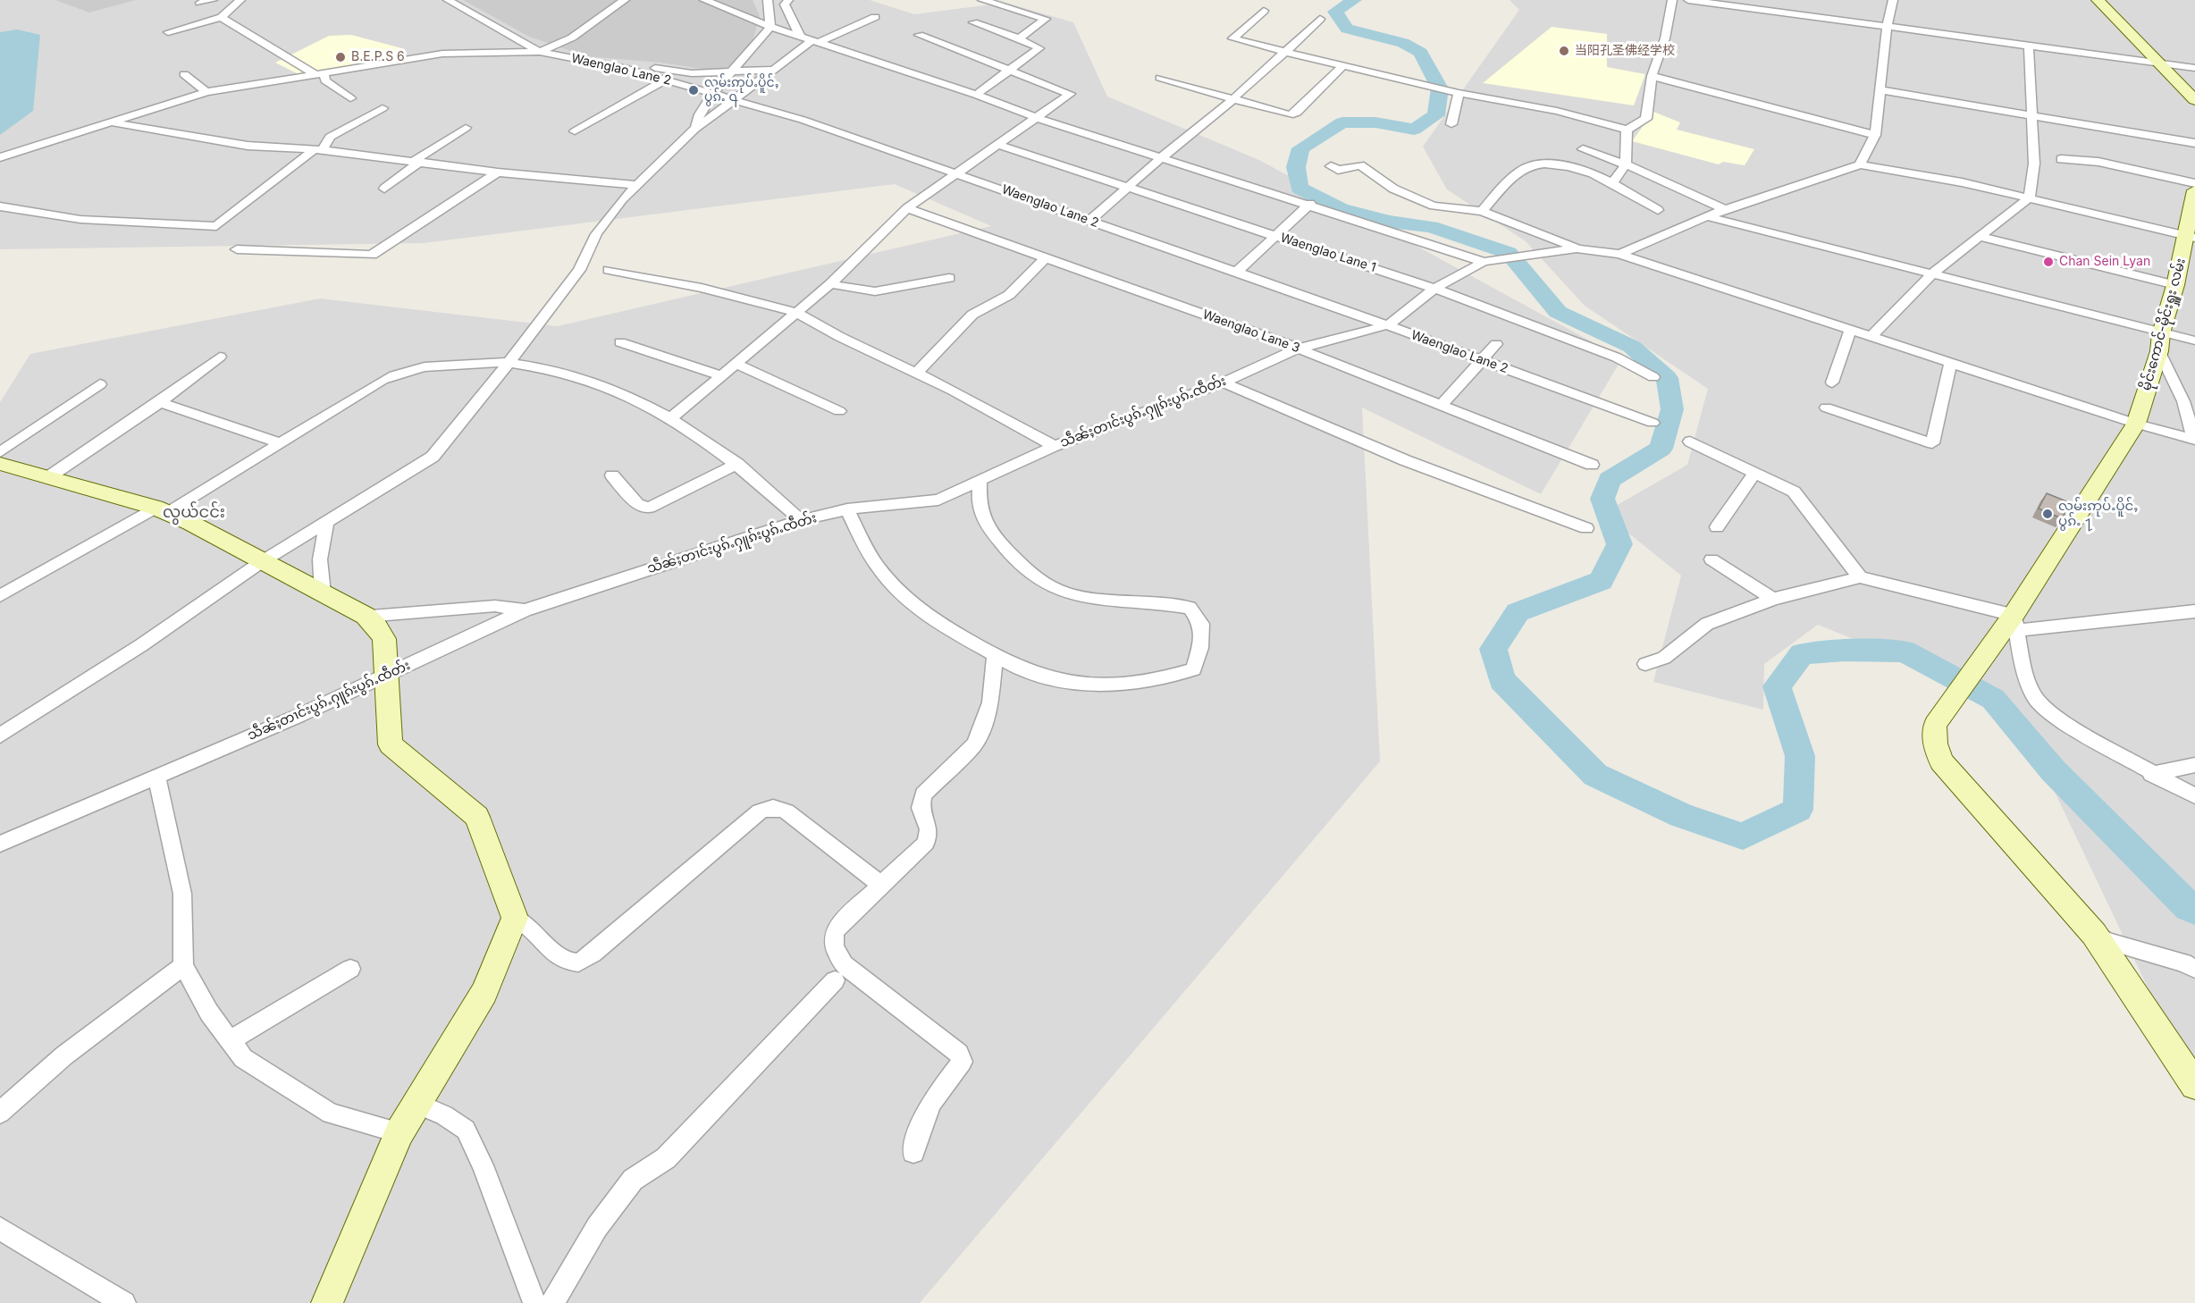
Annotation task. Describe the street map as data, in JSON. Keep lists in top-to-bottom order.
{
  "streets": {
    "street": [
      "Waenglao Lane 2",
      "Waenglao Lane 1",
      "မိုင်းကောင်-မိုင်းရှူး လမ်း",
      "Waenglao Lane 3",
      "သဵၼ်ႈတၢင်းပွၵ်ႉႁူၵ်းပွၵ်ႉၸဵတ်း"
    ]
  },
  "crossings": [
    ["Waenglao Lane 2", "သဵၼ်ႈတၢင်းပွၵ်ႉႁူၵ်းပွၵ်ႉၸဵတ်း"],
    ["Waenglao Lane 1", "သဵၼ်ႈတၢင်းပွၵ်ႉႁူၵ်းပွၵ်ႉၸဵတ်း"],
    ["Waenglao Lane 3", "သဵၼ်ႈတၢင်းပွၵ်ႉႁူၵ်းပွၵ်ႉၸဵတ်း"]
  ],
  "districts": ["လွယ်ငင်း"],
  "places": [
    "当阳孔圣佛经学校",
    "B.E.P.S 6",
    "လုမ်းဢုပ်ႉပိူင်ႇ ပွၵ်ႉ ႖",
    "Chan Sein Lyan",
    "လုမ်းဢုပ်ႉပိူင်ႇ ပွၵ်ႉ ႑"
  ]
}
